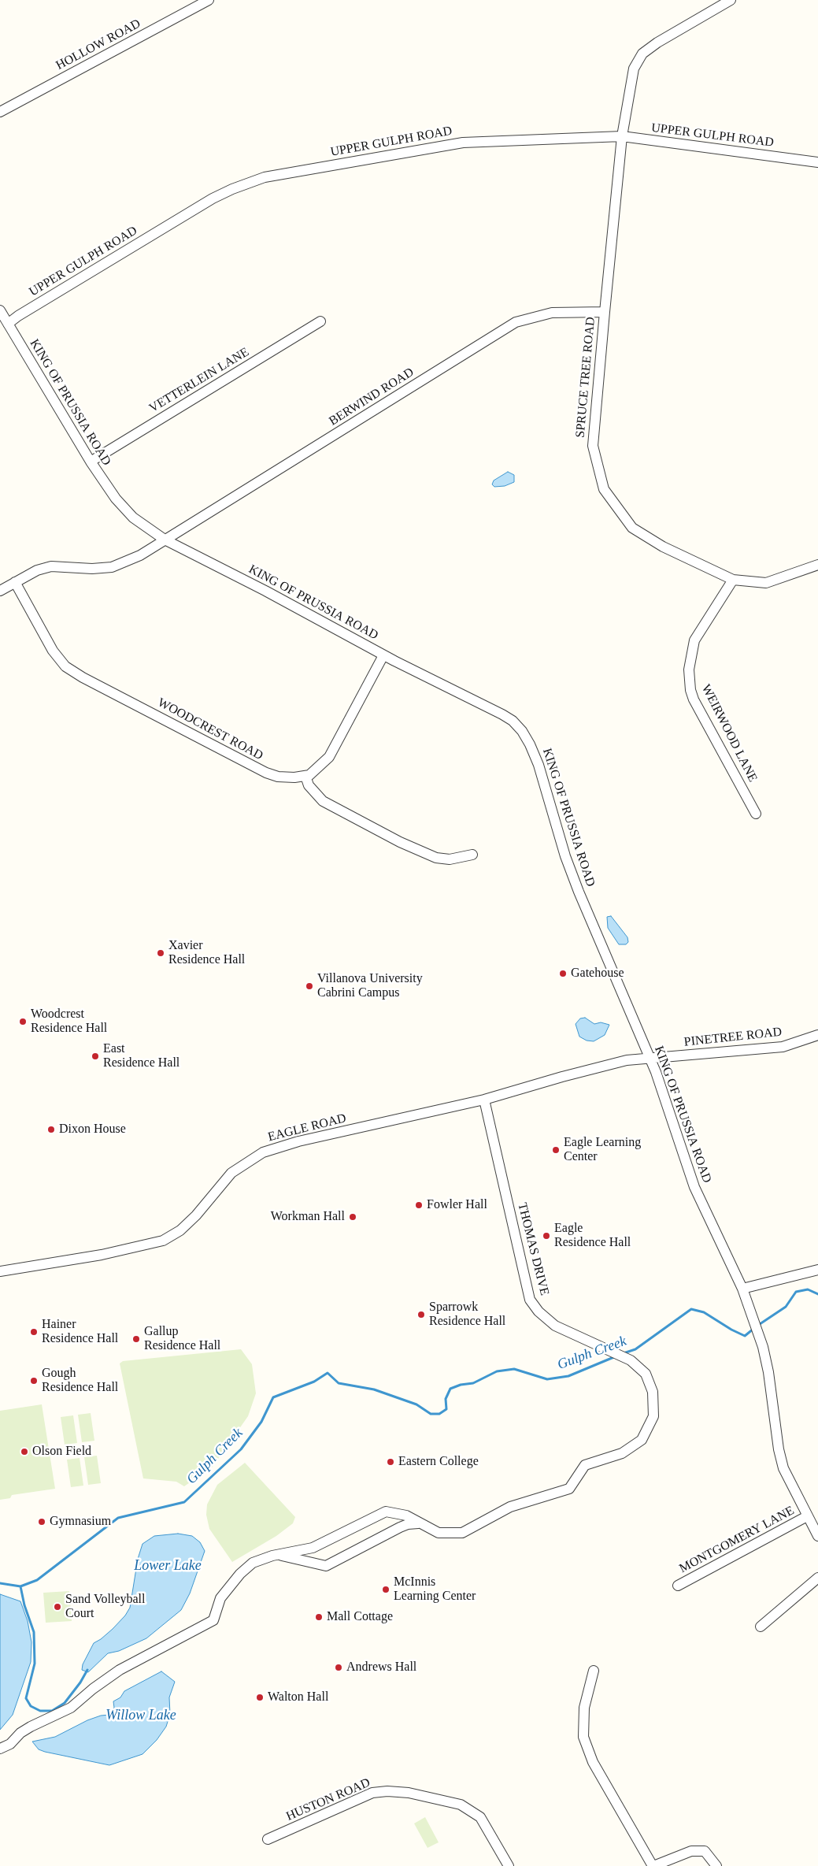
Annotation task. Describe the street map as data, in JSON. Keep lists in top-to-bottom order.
{
  "streets": {
    "street": [
      "HOLLOW ROAD",
      "UPPER GULPH ROAD",
      "SPRUCE TREE ROAD",
      "VETTERLEIN LANE",
      "BERWIND ROAD",
      "KING OF PRUSSIA ROAD",
      "WOODCREST ROAD",
      "WEIRWOOD LANE",
      "PINETREE ROAD",
      "EAGLE ROAD",
      "THOMAS DRIVE",
      "MONTGOMERY LANE",
      "HUSTON ROAD"
    ]
  },
  "crossings": [
    ["UPPER GULPH ROAD", "SPRUCE TREE ROAD"],
    ["UPPER GULPH ROAD", "KING OF PRUSSIA ROAD"],
    ["SPRUCE TREE ROAD", "BERWIND ROAD"],
    ["SPRUCE TREE ROAD", "WEIRWOOD LANE"],
    ["VETTERLEIN LANE", "KING OF PRUSSIA ROAD"],
    ["BERWIND ROAD", "KING OF PRUSSIA ROAD"],
    ["BERWIND ROAD", "WOODCREST ROAD"],
    ["KING OF PRUSSIA ROAD", "PINETREE ROAD"],
    ["KING OF PRUSSIA ROAD", "EAGLE ROAD"],
    ["KING OF PRUSSIA ROAD", "MONTGOMERY LANE"],
    ["PINETREE ROAD", "EAGLE ROAD"],
    ["EAGLE ROAD", "THOMAS DRIVE"]
  ],
  "water": ["Gulph Creek", "Lower Lake", "Willow Lake"],
  "places": [
    "Xavier Residence Hall",
    "Gatehouse",
    "Villanova University Cabrini Campus",
    "Woodcrest Residence Hall",
    "East Residence Hall",
    "Dixon House",
    "Eagle Learning Center",
    "Fowler Hall",
    "Workman Hall",
    "Eagle Residence Hall",
    "Sparrowk Residence Hall",
    "Hainer Residence Hall",
    "Gallup Residence Hall",
    "Gough Residence Hall",
    "Olson Field",
    "Eastern College",
    "Gymnasium",
    "McInnis Learning Center",
    "Sand Volleyball Court",
    "Mall Cottage",
    "Andrews Hall",
    "Walton Hall"
  ]
}
